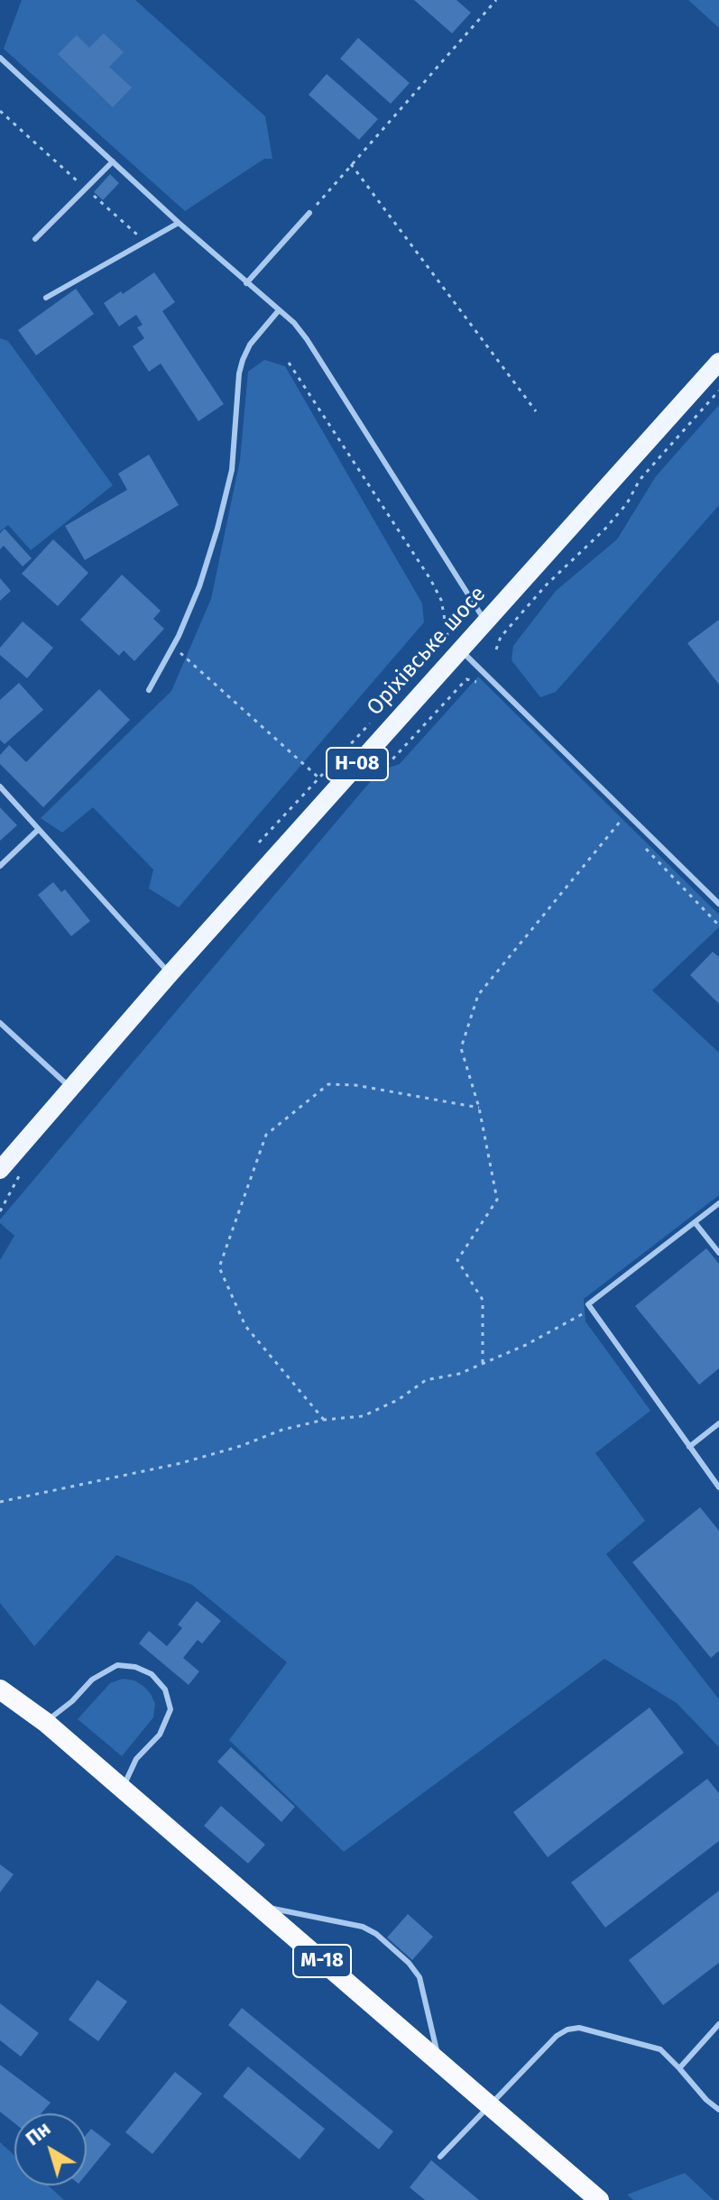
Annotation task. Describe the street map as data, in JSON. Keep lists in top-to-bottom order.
{
  "streets": {
    "highway": ["М-18"],
    "main road": ["Оріхівське шосе", "Н-08"]
  },
  "north": "top left"
}
